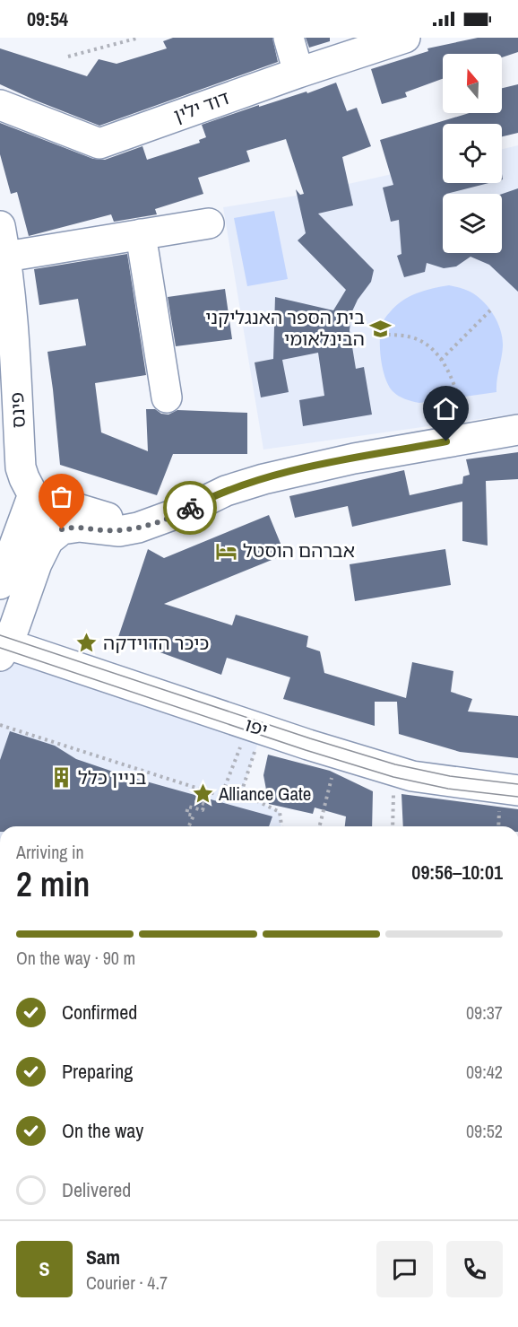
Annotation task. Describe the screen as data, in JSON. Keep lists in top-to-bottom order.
{
  "streets": {
    "street": ["דוד ילין", "פינס", "יפו"]
  },
  "crossings": [
    ["פינס", "יפו"]
  ],
  "places": {
    "school or university": ["בית הספר האנגליקני הבינלאומי"],
    "hotel": ["אברהם הוסטל"],
    "place": ["כיכר הדוידקה", "Alliance Gate"],
    "building": ["בניין כלל"]
  },
  "north": "top",
  "page": {
    "status": "09:54",
    "heading": ["2 min", "Arriving in", "09:56–10:01"],
    "panel": ["Sam", "Courier · 4.7"],
    "bar": "On the way · 90 m",
    "list": [
      ["Confirmed", "09:37"],
      ["Preparing", "09:42"],
      ["On the way", "09:52"],
      "Delivered"
    ],
    "round": "S"
  }
}
